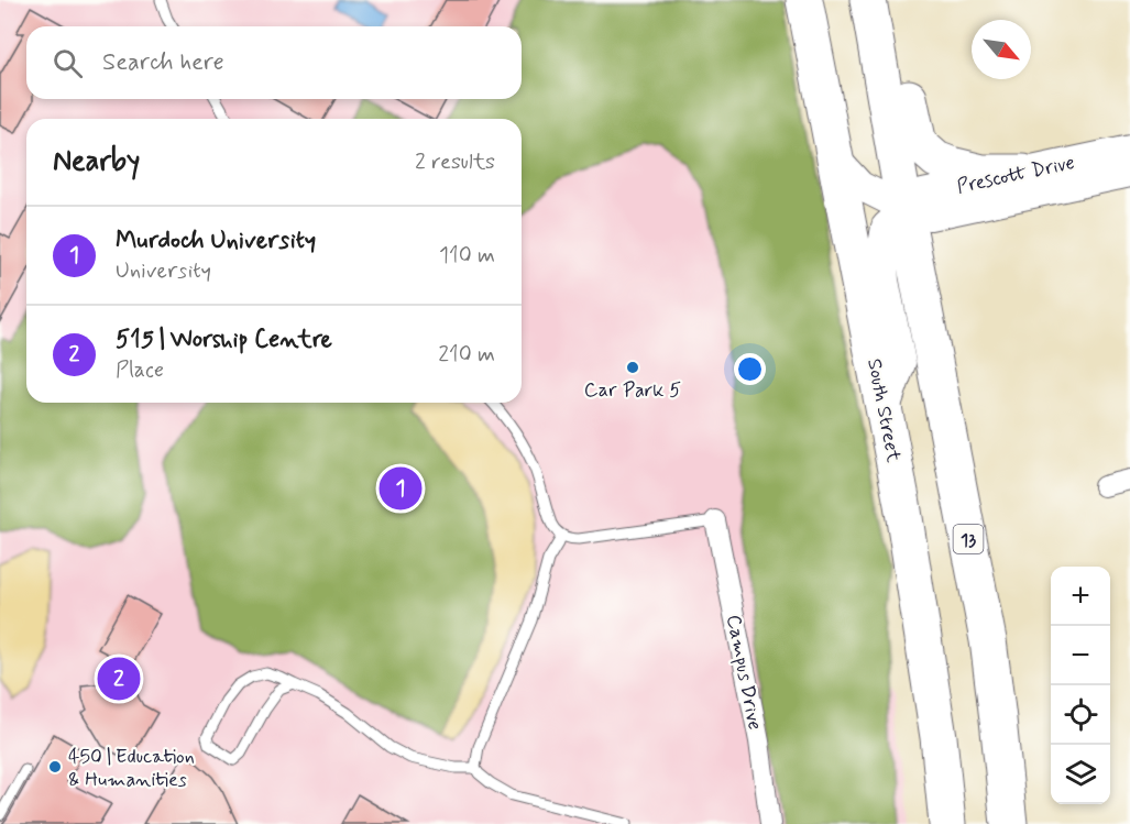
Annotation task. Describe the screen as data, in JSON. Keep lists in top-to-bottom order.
{
  "streets": {
    "highway": ["South Street", "13"],
    "street": ["Prescott Drive", "Campus Drive"]
  },
  "crossings": [
    ["Prescott Drive", "South Street"],
    ["Prescott Drive", "13"]
  ],
  "places": ["Car Park 5", "450 | Education & Humanities"],
  "north": "bottom right",
  "page": {
    "search": "Search here",
    "heading": ["Nearby", "2 results"],
    "list": [
      {
        "mark": "1",
        "name": "Murdoch University",
        "note": "University",
        "value": "110 m"
      },
      {
        "mark": "2",
        "name": "515 | Worship Centre",
        "note": "Place",
        "value": "210 m"
      }
    ],
    "pins": ["1", "2"],
    "map_buttons": ["+", "−"]
  }
}
